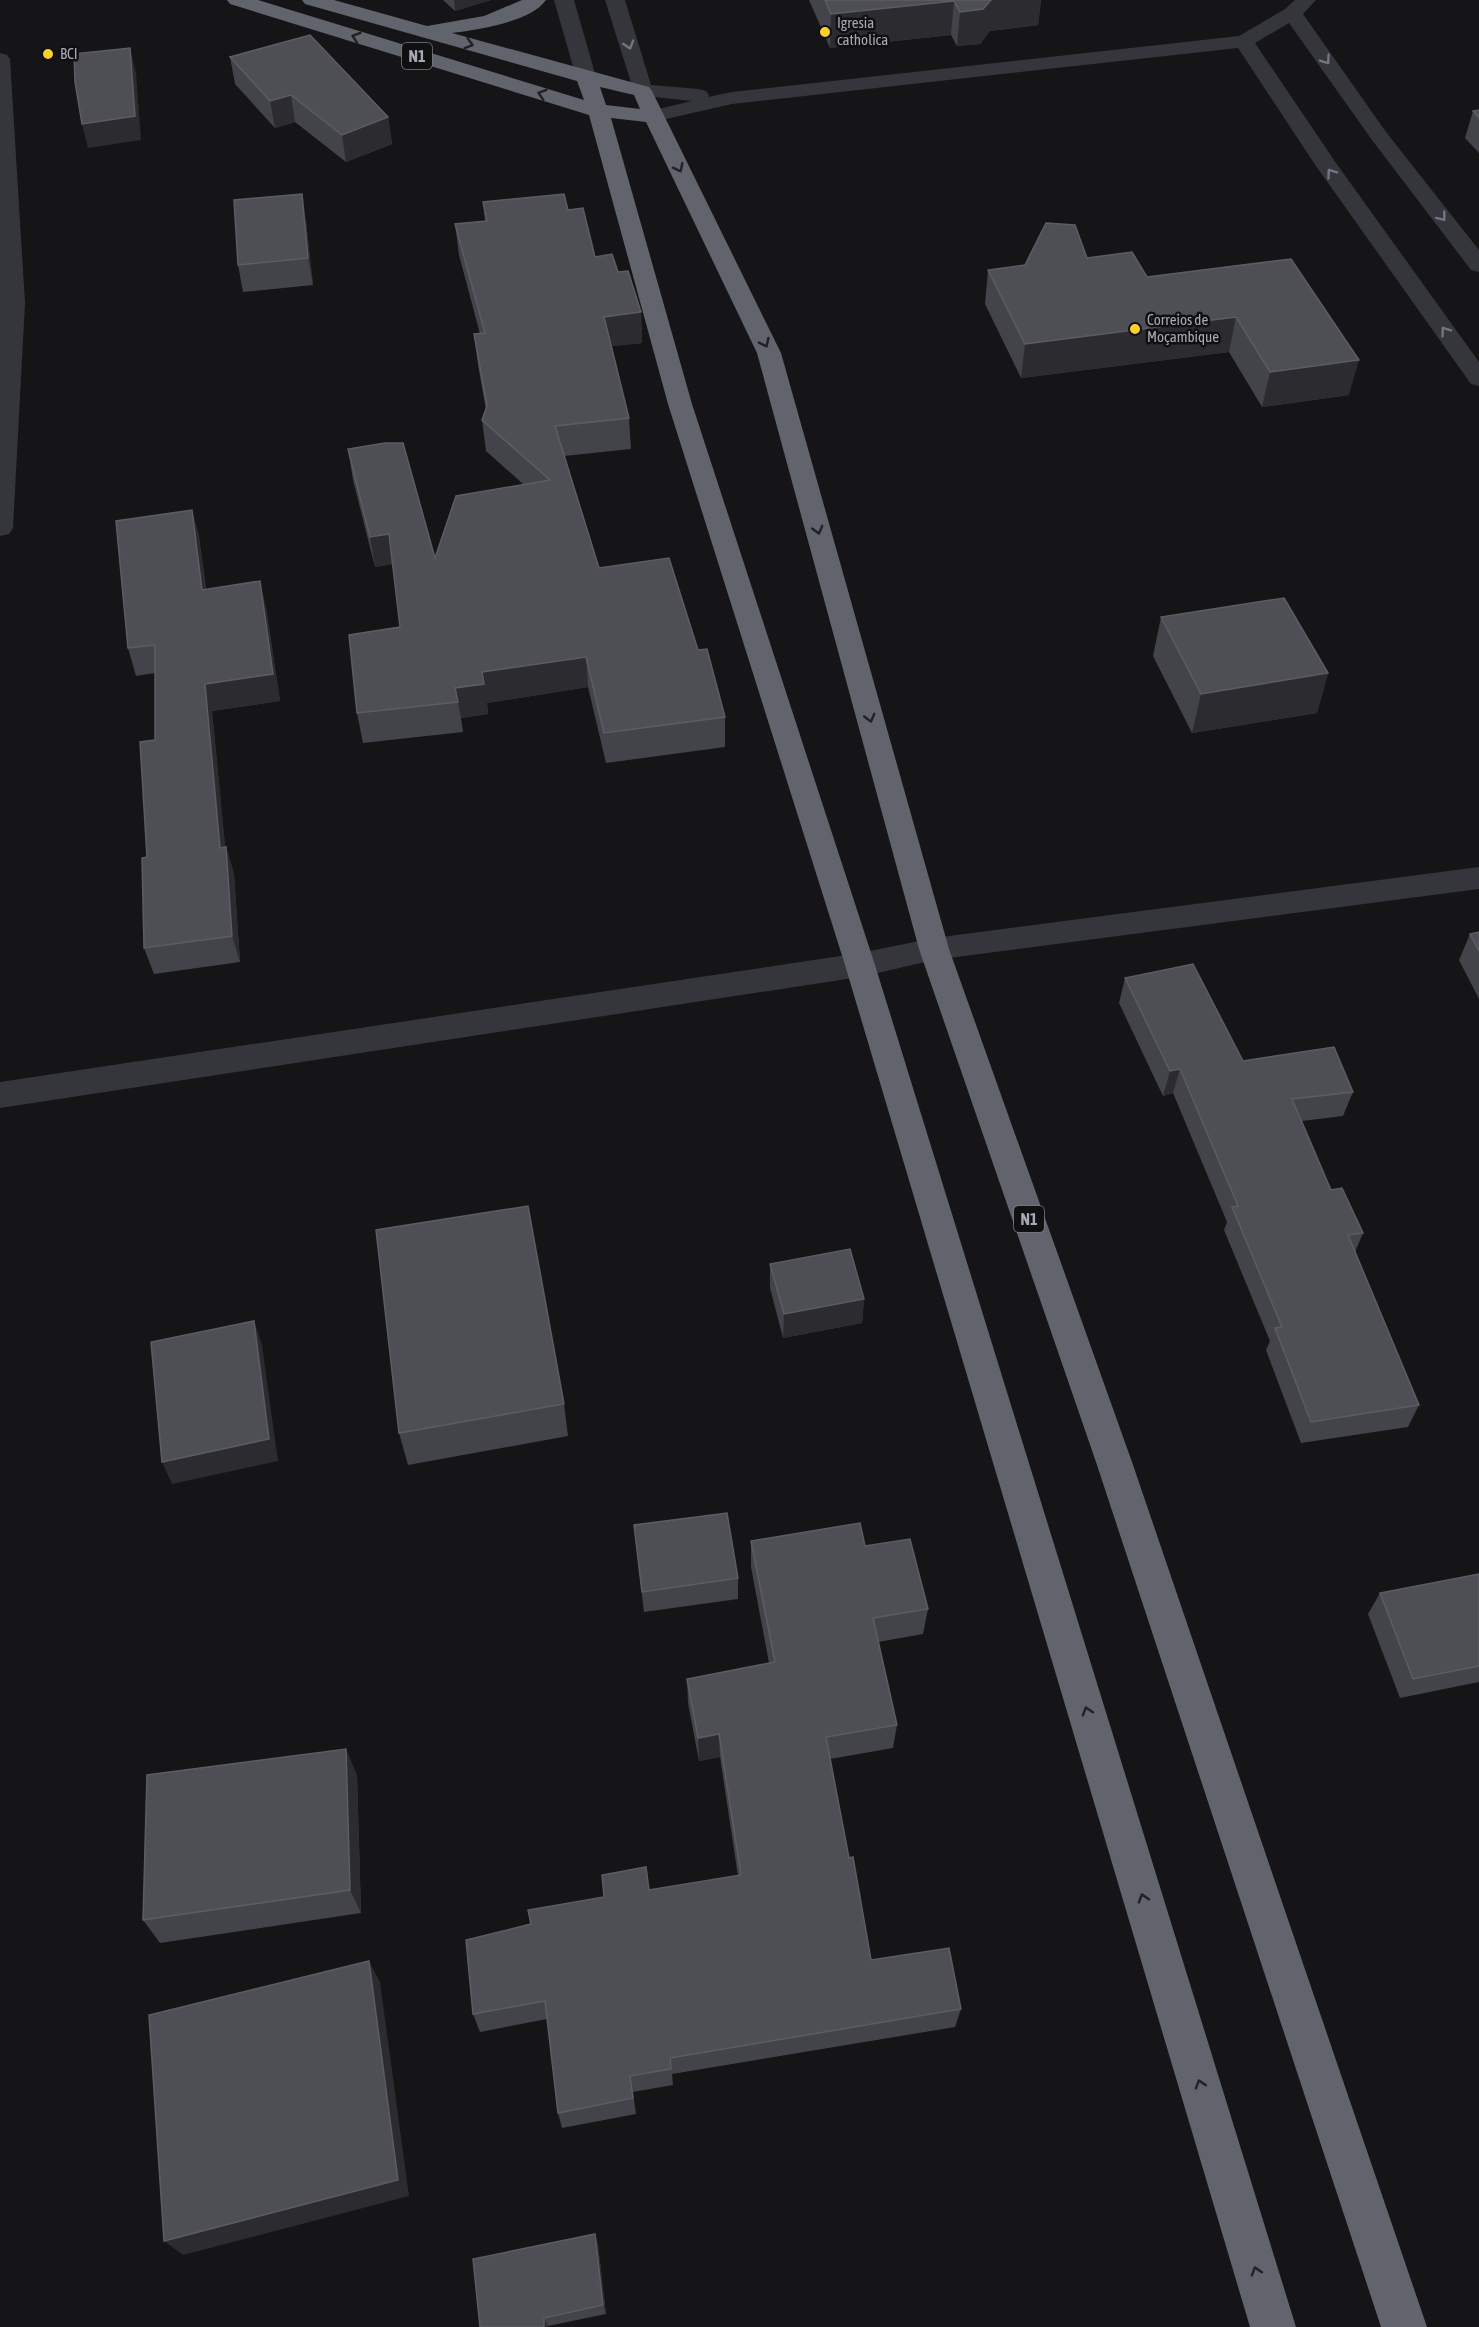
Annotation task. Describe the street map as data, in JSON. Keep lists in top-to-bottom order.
{
  "streets": {
    "highway": ["N1"]
  },
  "places": ["Igresia catholica", "BCI", "Correios de Moçambique"]
}
